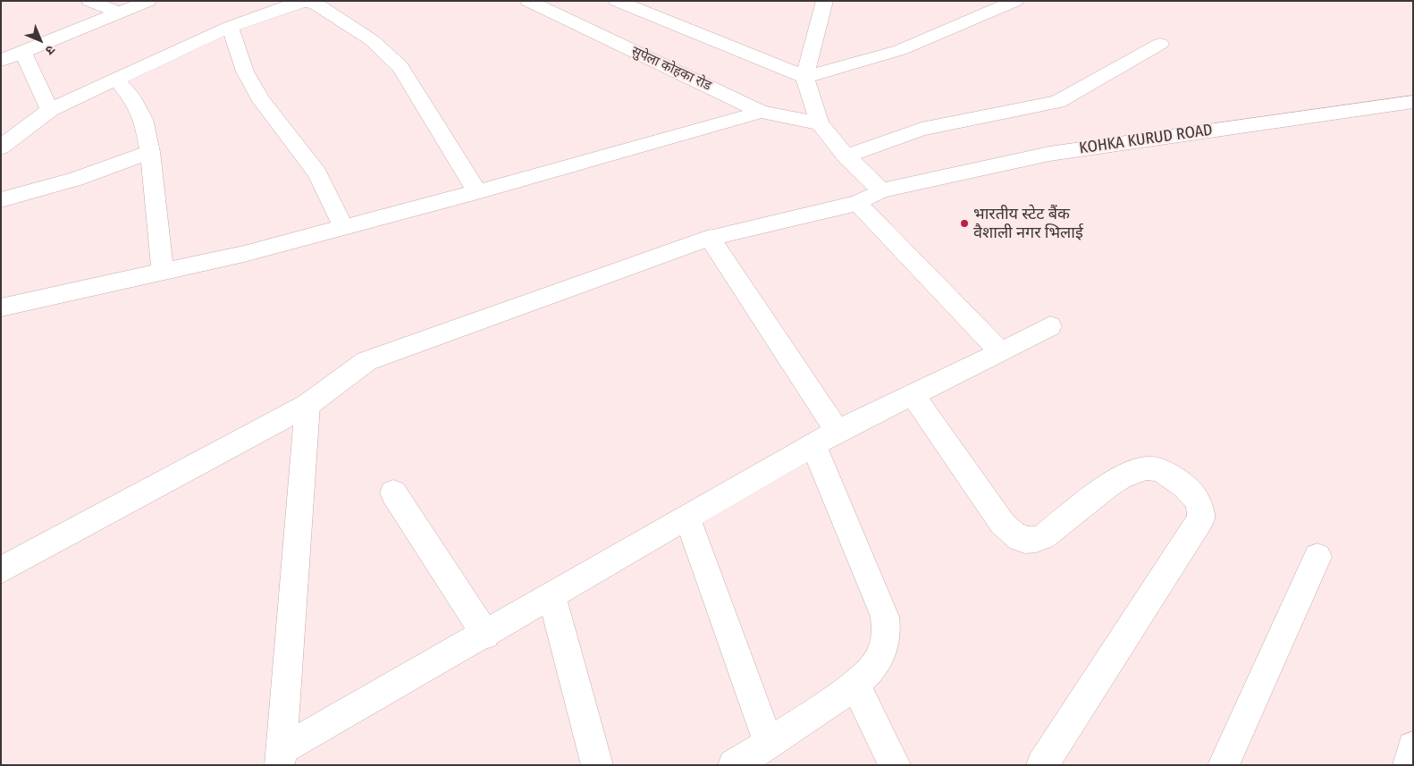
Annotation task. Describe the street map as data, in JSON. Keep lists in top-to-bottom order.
{
  "streets": {
    "street": ["सुपेला कोहका रोड", "KOHKA KURUD ROAD"]
  },
  "places": ["भारतीय स्टेट बैंक वैशाली नगर भिलाई"],
  "north": "bottom right"
}
